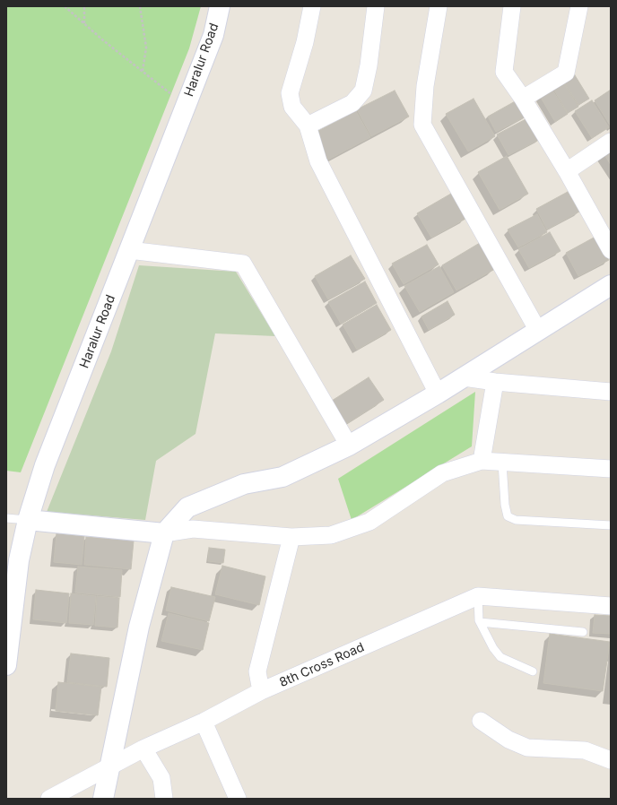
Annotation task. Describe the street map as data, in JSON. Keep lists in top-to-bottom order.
{
  "streets": {
    "street": ["Haralur Road", "8th Cross Road"]
  }
}
